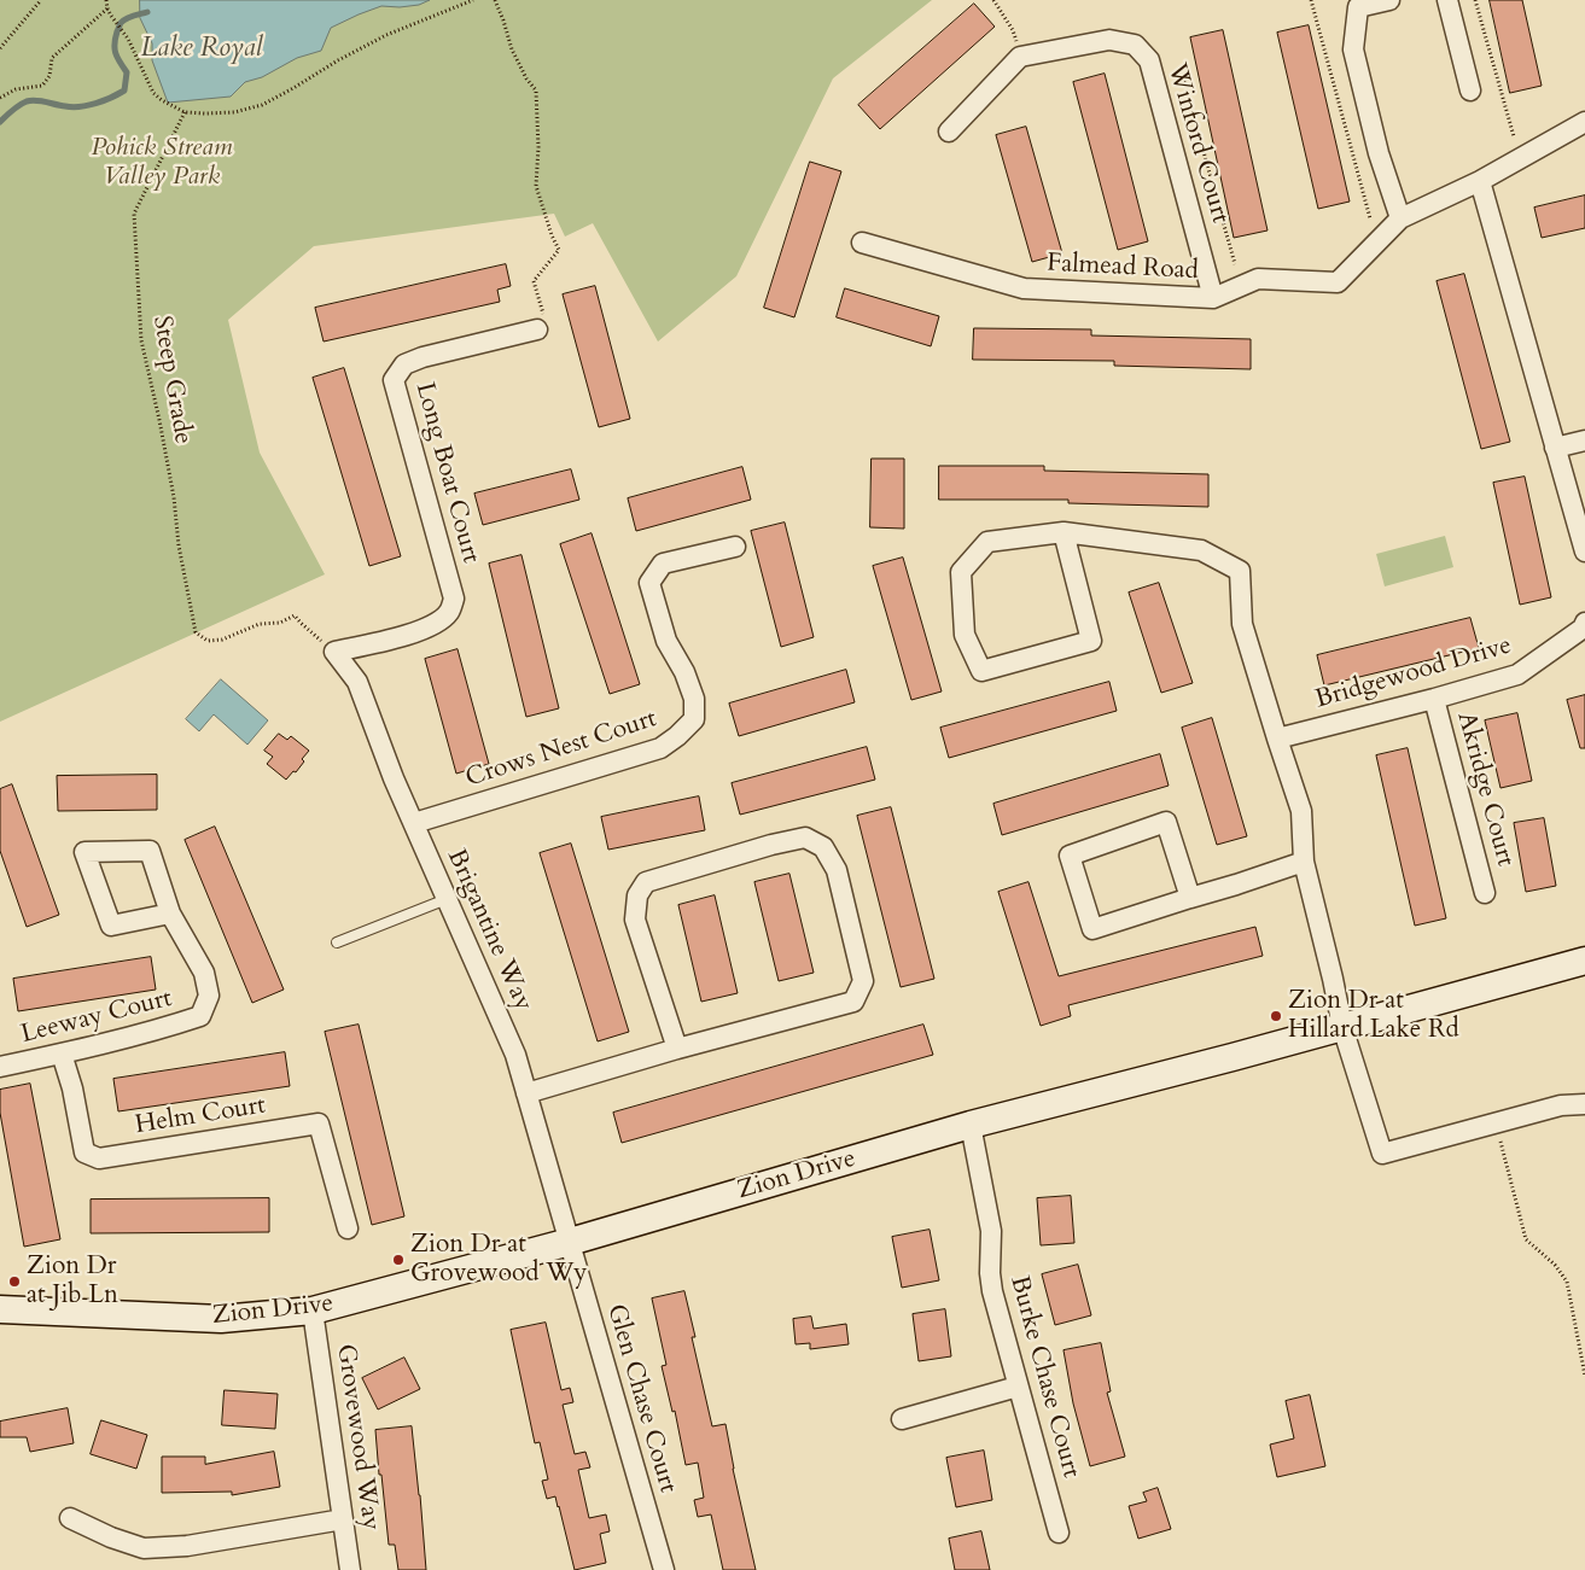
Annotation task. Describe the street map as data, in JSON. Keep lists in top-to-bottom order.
{
  "streets": {
    "street": [
      "Winford Court",
      "Falmead Road",
      "Long Boat Court",
      "Bridgewood Drive",
      "Crows Nest Court",
      "Akridge Court",
      "Brigantine Way",
      "Leeway Court",
      "Helm Court",
      "Zion Drive",
      "Burke Chase Court",
      "Glen Chase Court",
      "Grovewood Way"
    ],
    "path": ["Steep Grade"]
  },
  "crossings": [
    ["Winford Court", "Falmead Road"],
    ["Steep Grade", "Long Boat Court"],
    ["Steep Grade", "Brigantine Way"],
    ["Long Boat Court", "Brigantine Way"],
    ["Bridgewood Drive", "Akridge Court"],
    ["Crows Nest Court", "Brigantine Way"],
    ["Brigantine Way", "Zion Drive"],
    ["Brigantine Way", "Glen Chase Court"],
    ["Leeway Court", "Helm Court"],
    ["Zion Drive", "Burke Chase Court"],
    ["Zion Drive", "Glen Chase Court"],
    ["Zion Drive", "Grovewood Way"]
  ],
  "water": ["Lake Royal"],
  "parks": ["Pohick Stream Valley Park"],
  "places": ["Zion Dr at Hillard Lake Rd", "Zion Dr at Grovewood Wy", "Zion Dr at Jib Ln"]
}
